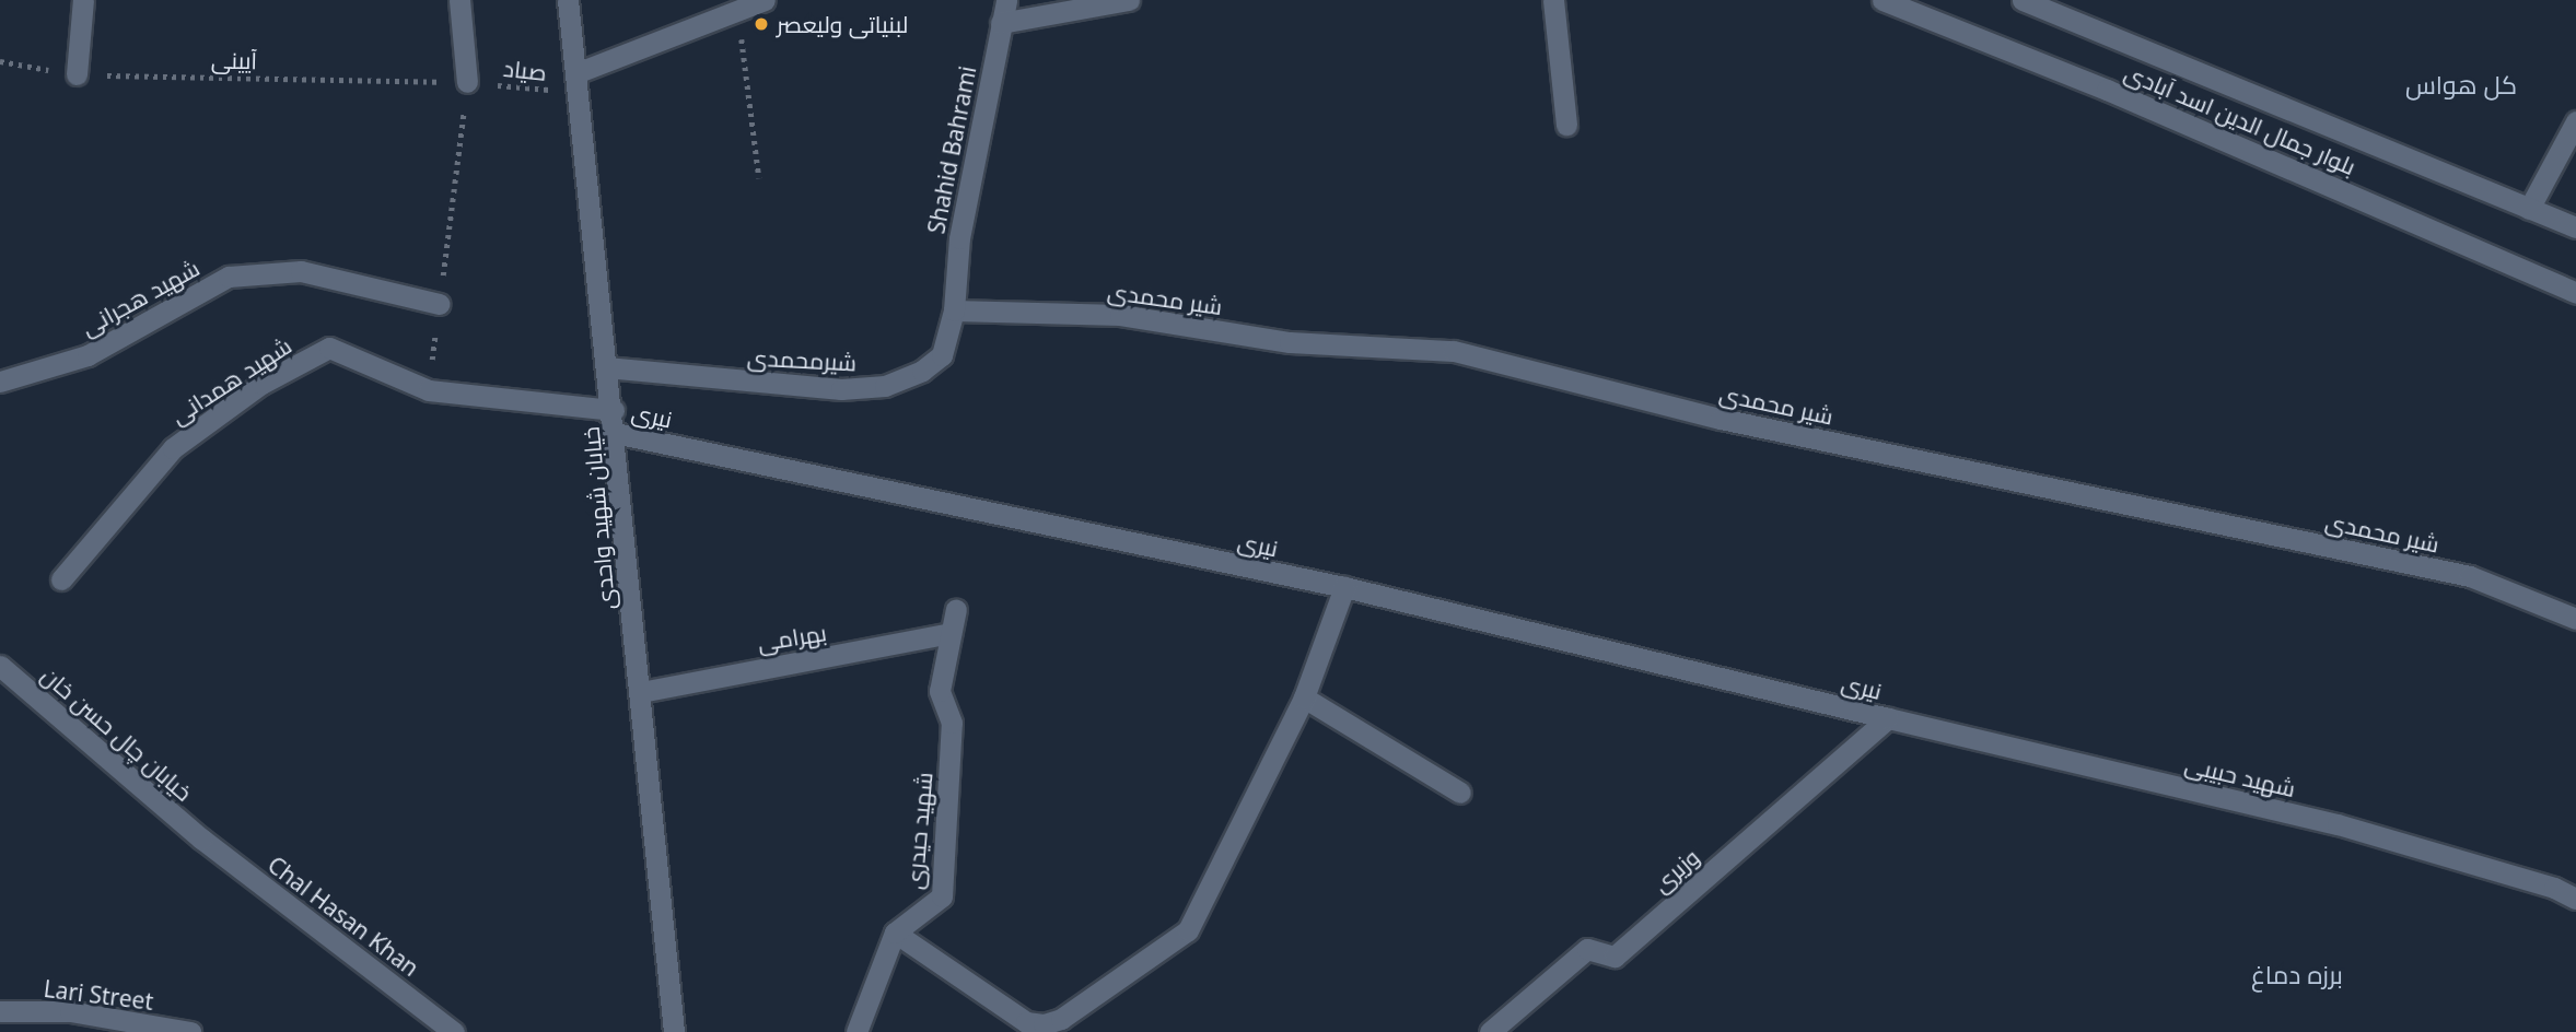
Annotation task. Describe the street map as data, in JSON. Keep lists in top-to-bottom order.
{
  "streets": {
    "street": [
      "بلوار جمال الدین اسد آبادی",
      "Shahid Bahrami",
      "شهید هجرانی",
      "شیر محمدی",
      "شیرمحمدی",
      "شهید همدانی",
      "نیری",
      "خیابان شهید واحدی",
      "بهرامی",
      "خیابان چال حسن خان",
      "شهید حبیبی",
      "شهید حیدری",
      "وزیری",
      "Chal Hasan Khan",
      "Lari Street"
    ],
    "path": ["آیینی", "صیاد"]
  },
  "crossings": [
    ["آیینی", "صیاد"],
    ["صیاد", "خیابان شهید واحدی"],
    ["Shahid Bahrami", "شیر محمدی"],
    ["Shahid Bahrami", "شیرمحمدی"],
    ["شیر محمدی", "شیرمحمدی"],
    ["شیرمحمدی", "خیابان شهید واحدی"],
    ["شهید همدانی", "خیابان شهید واحدی"],
    ["نیری", "خیابان شهید واحدی"],
    ["نیری", "شهید حبیبی"],
    ["نیری", "وزیری"],
    ["خیابان شهید واحدی", "بهرامی"],
    ["بهرامی", "شهید حیدری"],
    ["خیابان چال حسن خان", "Chal Hasan Khan"],
    ["شهید حبیبی", "وزیری"]
  ],
  "districts": ["کل هواس", "برزه دماغ"],
  "places": ["لبنیاتی ولیعصر"]
}
